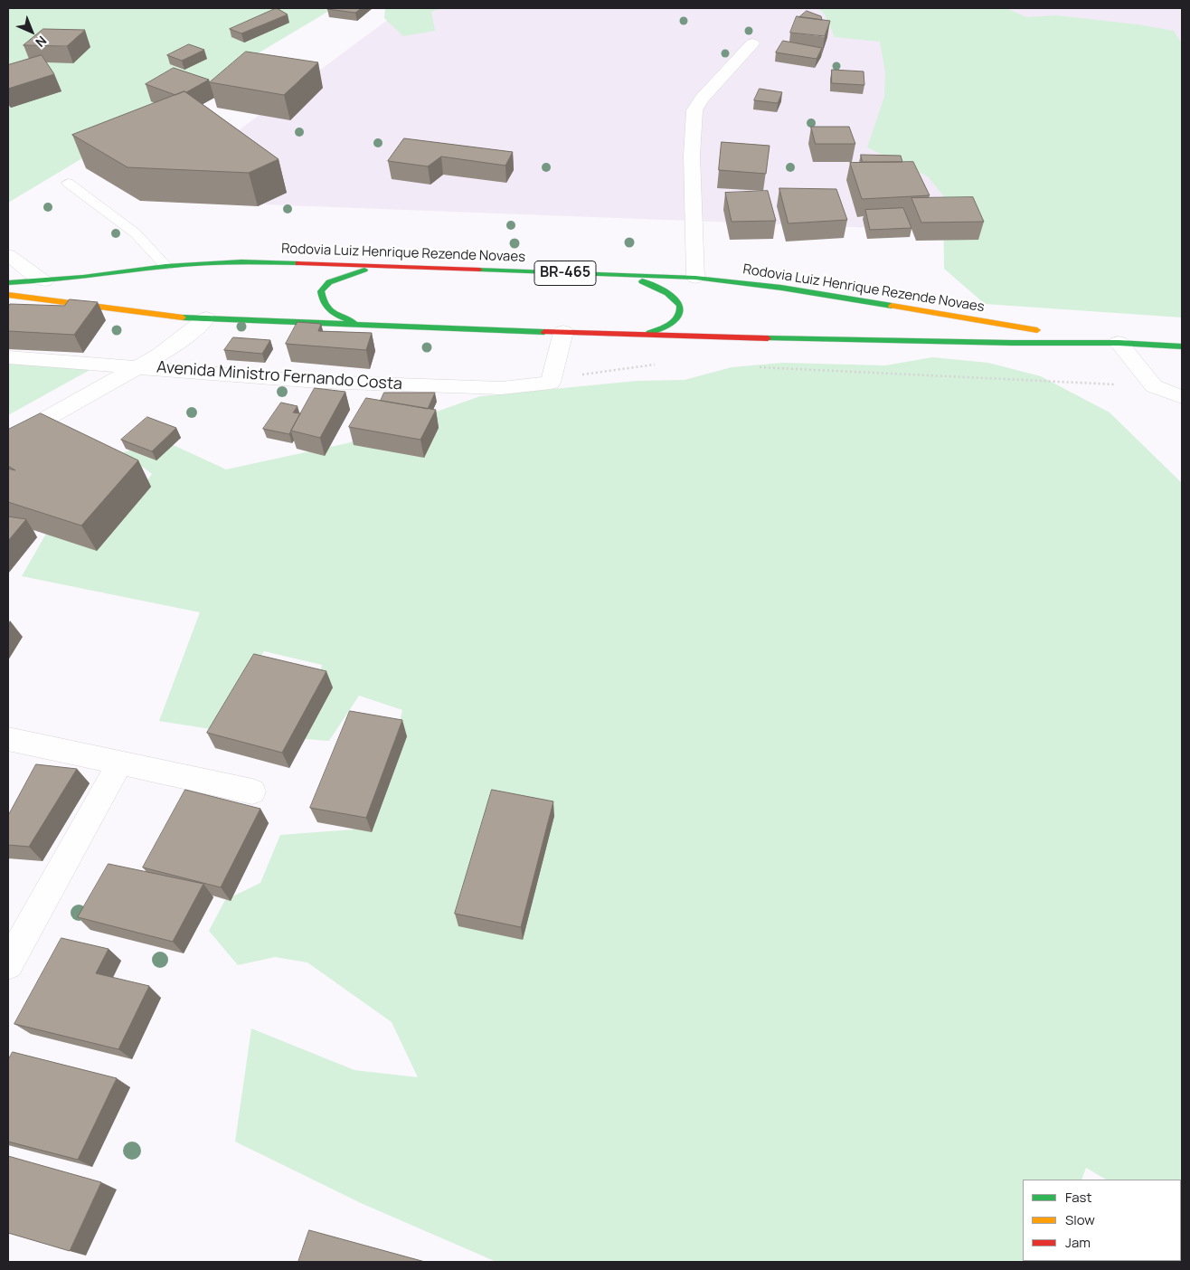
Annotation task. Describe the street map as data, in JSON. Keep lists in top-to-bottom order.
{
  "streets": {
    "highway": ["Rodovia Luiz Henrique Rezende Novaes", "BR-465"],
    "street": ["Avenida Ministro Fernando Costa"]
  },
  "legend": ["Fast", "Slow", "Jam"],
  "north": "bottom right"
}
